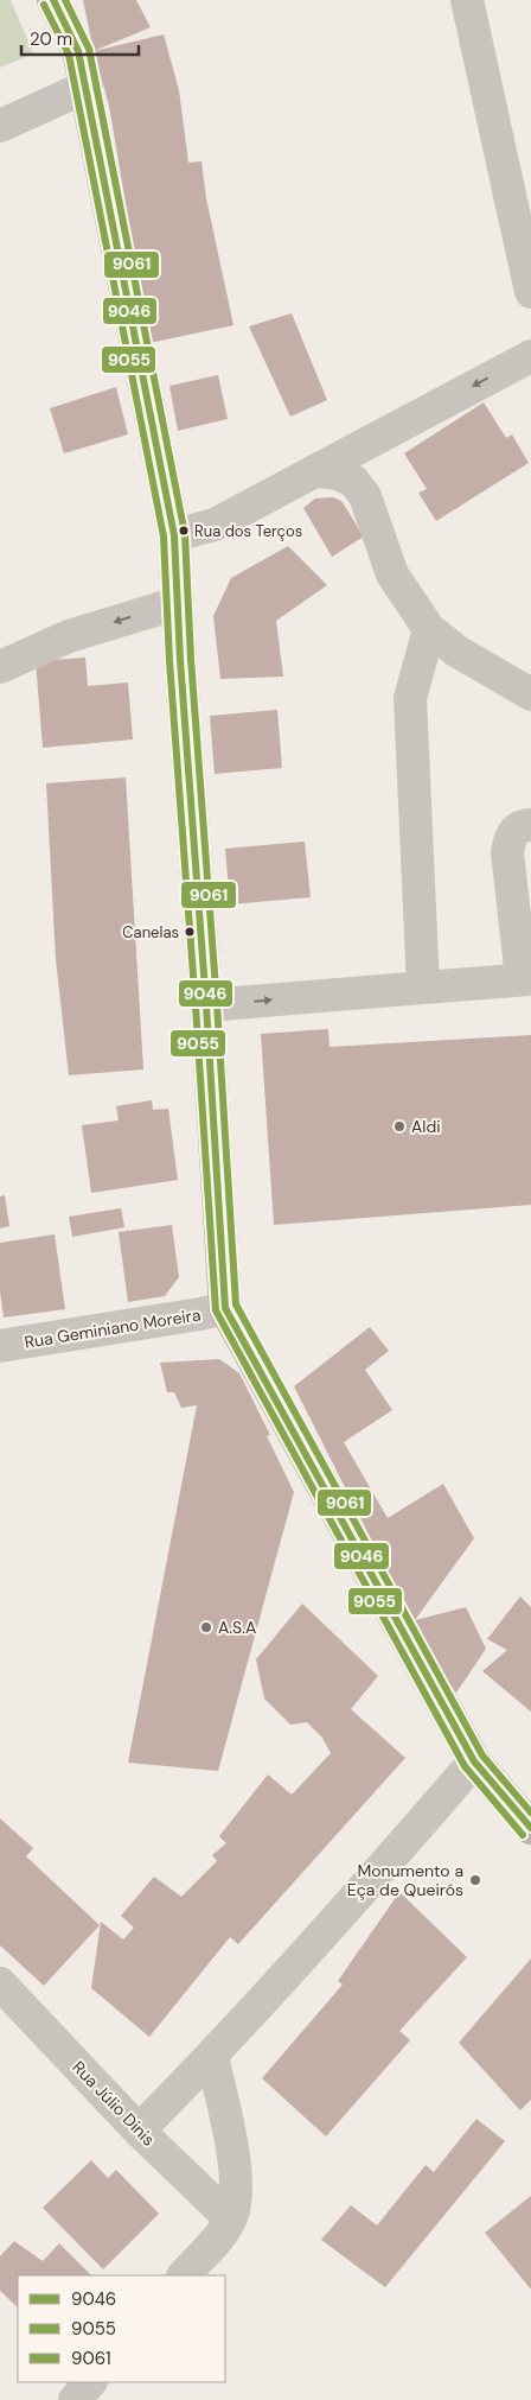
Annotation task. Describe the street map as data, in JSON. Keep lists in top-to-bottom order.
{
  "streets": {
    "street": ["Rua Geminiano Moreira", "Rua Júlio Dinis"]
  },
  "places": [
    "Rua dos Terços",
    "Canelas",
    "Aldi",
    "A.S.A",
    "Monumento a Eça de Queirós"
  ],
  "lines": ["transit line 9046", "transit line 9061", "transit line 9055"],
  "legend": ["9046", "9055", "9061"],
  "scale_bar": "20 m"
}
